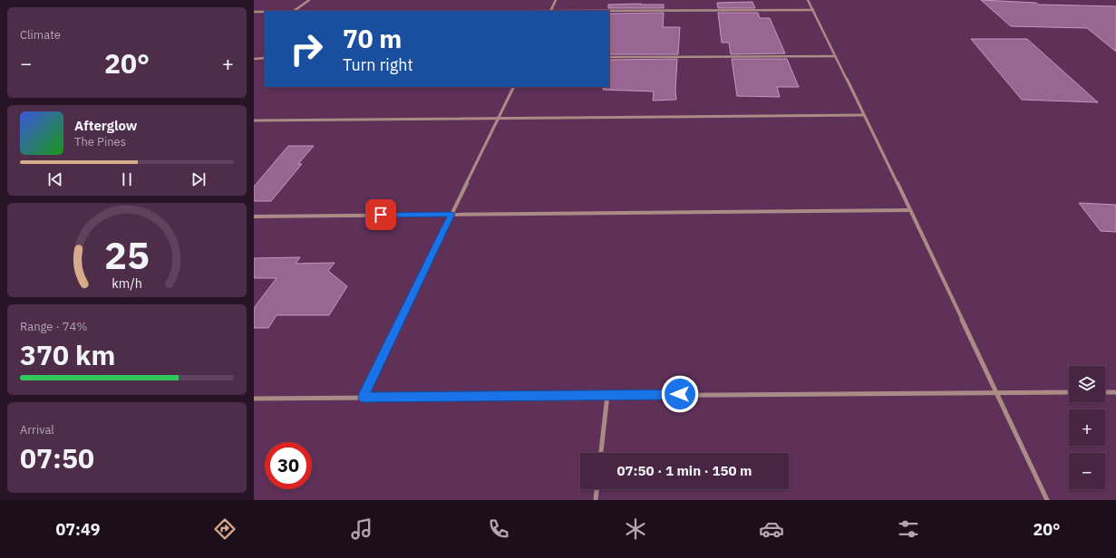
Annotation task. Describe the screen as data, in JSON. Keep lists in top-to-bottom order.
{
  "page": {
    "tile": [
      "Climate",
      ["Range · 74%", "370 km"],
      ["Arrival", "07:50"]
    ],
    "turn": ["70 m", "Turn right"],
    "heat": ["−", "20°", "+"],
    "song": ["Afterglow", "The Pines"],
    "map_buttons": ["+", "−"],
    "limit": "30",
    "trip": "07:50 · 1 min · 150 m",
    "tabs": ["07:49", "20°"],
    "gauge": ["25", "km/h"]
  }
}
